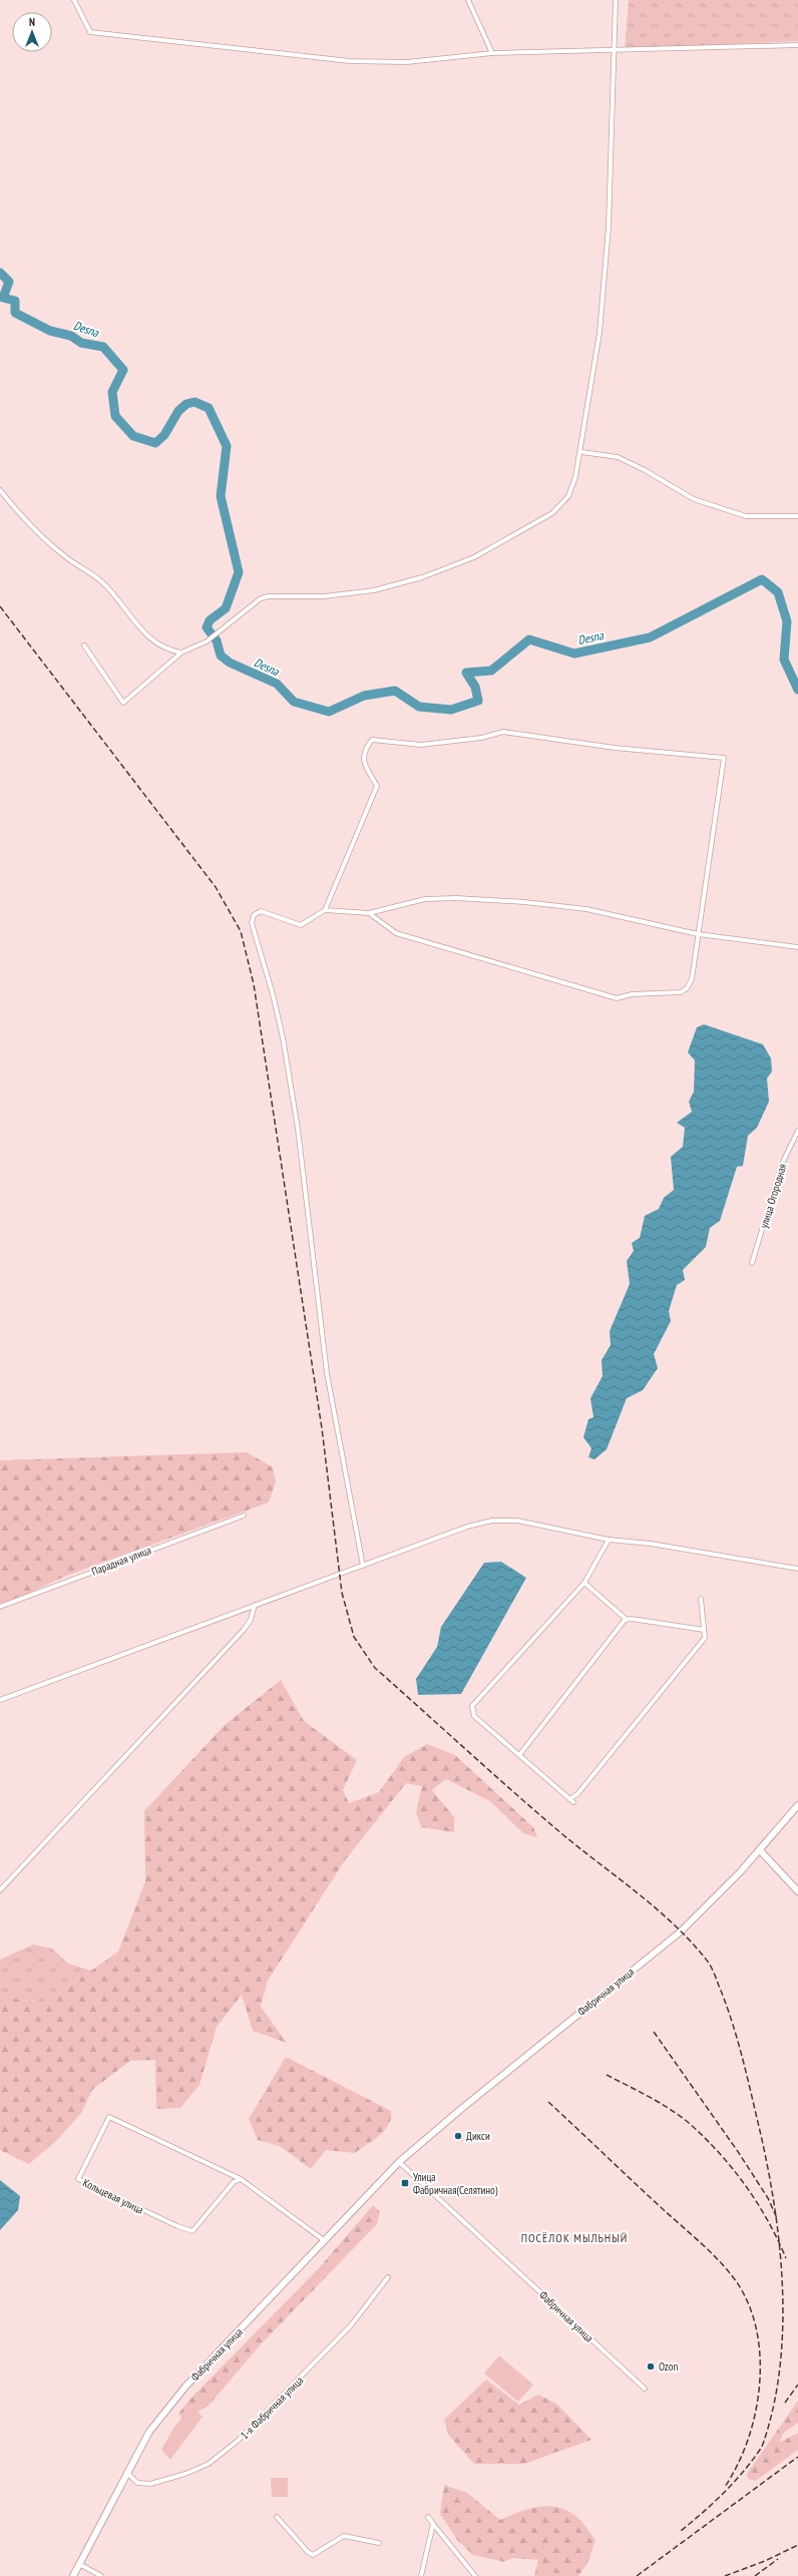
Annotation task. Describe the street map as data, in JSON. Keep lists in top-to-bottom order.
{
  "streets": {
    "street": [
      "улица Огородная",
      "Парадная улица",
      "Фабричная улица",
      "Кольцевая улица",
      "1-я Фабричная улица"
    ]
  },
  "crossings": [
    ["Фабричная улица", "Кольцевая улица"],
    ["Фабричная улица", "1-я Фабричная улица"]
  ],
  "districts": ["ПОСЁЛОК МЫЛЬНЫЙ"],
  "water": ["Desna"],
  "places": {
    "other": ["Дикси", "Ozon"],
    "transit": ["Улица Фабричная(Селятино)"]
  },
  "north": "top"
}
